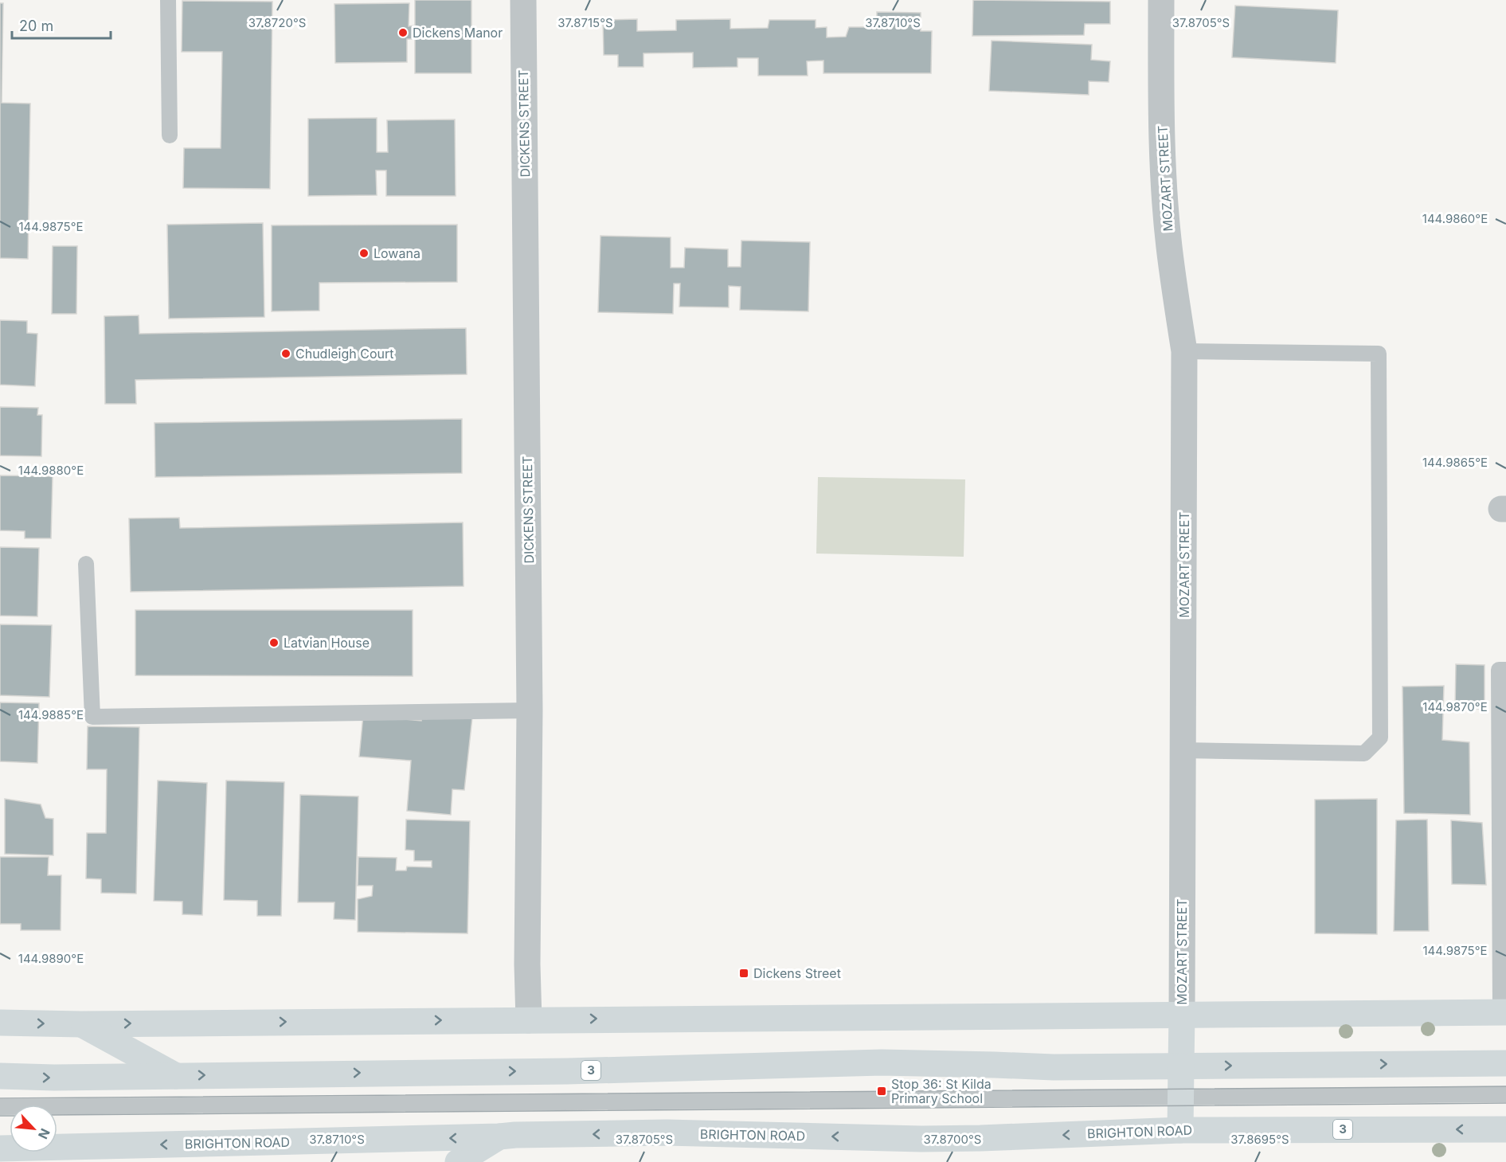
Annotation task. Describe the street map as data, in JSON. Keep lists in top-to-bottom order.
{
  "streets": {
    "main road": ["MOZART STREET", "3", "BRIGHTON ROAD"],
    "street": ["DICKENS STREET"]
  },
  "crossings": [
    ["MOZART STREET", "3"],
    ["MOZART STREET", "BRIGHTON ROAD"]
  ],
  "places": {
    "other": [
      "Dickens Manor",
      "Lowana",
      "Chudleigh Court",
      "Latvian House"
    ],
    "transit": ["Dickens Street", "Stop 36: St Kilda Primary School"]
  },
  "scale_bar": "20 m",
  "north": "bottom right",
  "coordinates": [
    "37.8720°S",
    "37.8715°S",
    "37.8710°S",
    "37.8705°S",
    "144.9860°E",
    "144.9875°E",
    "144.9865°E",
    "144.9880°E",
    "144.9870°E",
    "144.9885°E",
    "144.9890°E",
    "37.8700°S",
    "37.8695°S"
  ]
}
